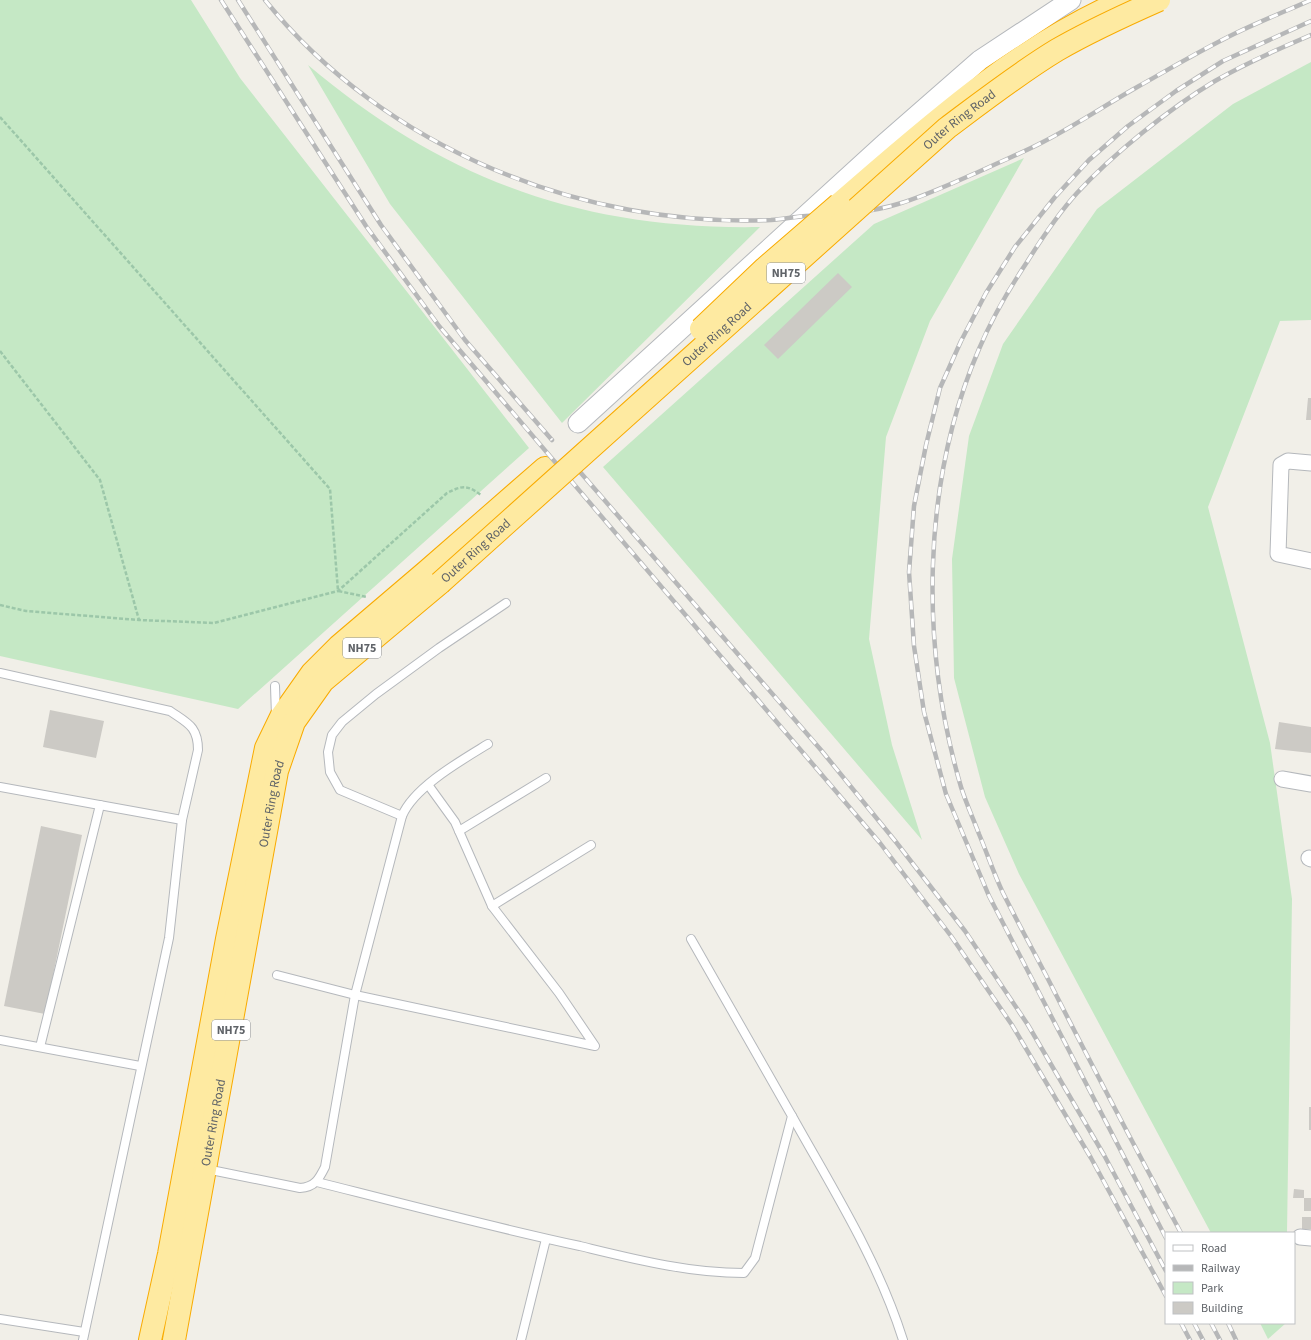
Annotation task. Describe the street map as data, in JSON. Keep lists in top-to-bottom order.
{
  "streets": {
    "highway": ["Outer Ring Road", "NH75"]
  },
  "legend": [
    "Road",
    "Railway",
    "Park",
    "Building"
  ]
}
